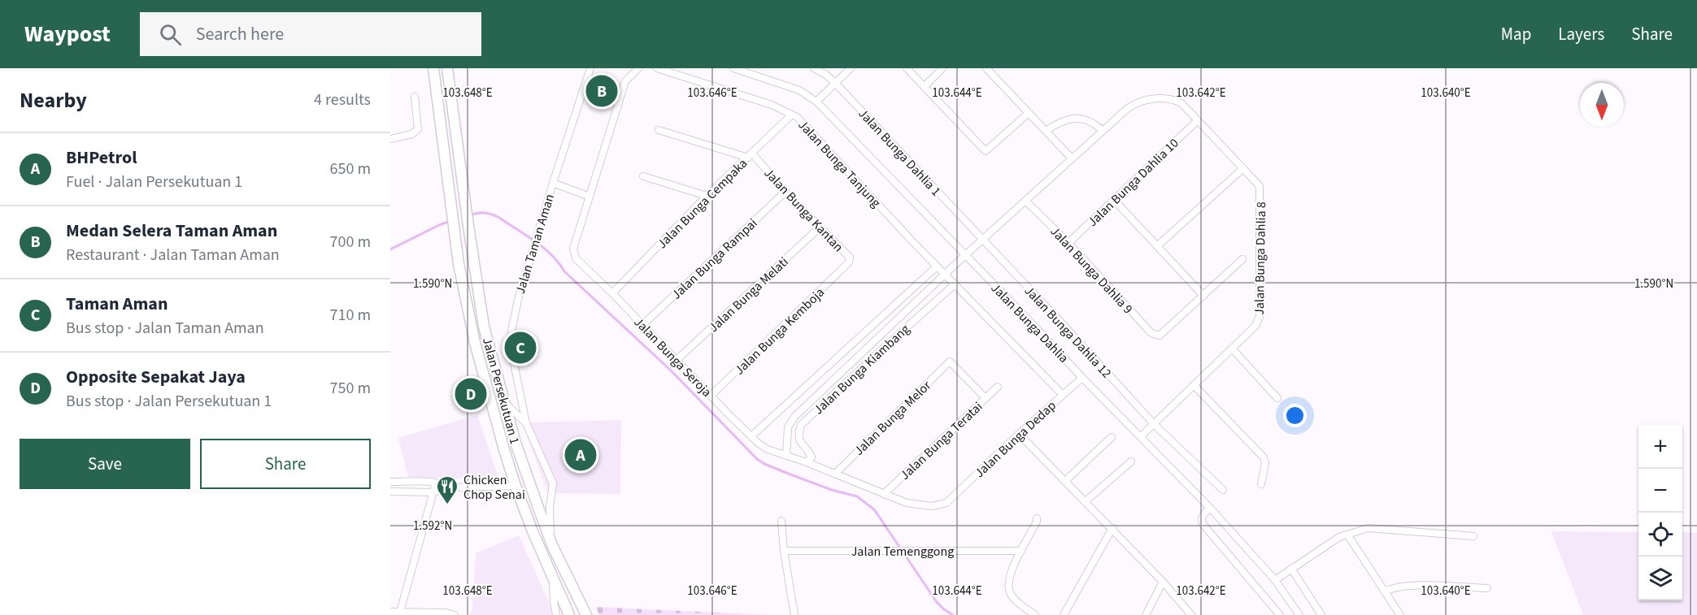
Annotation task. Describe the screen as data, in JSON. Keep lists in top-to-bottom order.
{
  "streets": {
    "highway": ["Jalan Persekutuan 1"],
    "street": [
      "Jalan Bunga Dahlia 1",
      "Jalan Bunga Tanjung",
      "Jalan Bunga Dahlia 10",
      "Jalan Bunga Cempaka",
      "Jalan Bunga Kantan",
      "Jalan Taman Aman",
      "Jalan Bunga Rampai",
      "Jalan Bunga Dahlia 8",
      "Jalan Bunga Dahlia 9",
      "Jalan Bunga Melati",
      "Jalan Bunga Dahlia",
      "Jalan Bunga Kemboja",
      "Jalan Bunga Dahlia 12",
      "Jalan Bunga Seroja",
      "Jalan Bunga Kiambang",
      "Jalan Bunga Melor",
      "Jalan Bunga Dedap",
      "Jalan Bunga Teratai",
      "Jalan Temenggong"
    ]
  },
  "crossings": [
    ["Jalan Bunga Dahlia 1", "Jalan Bunga Dahlia 8"],
    ["Jalan Bunga Dahlia 1", "Jalan Bunga Dahlia 12"],
    ["Jalan Bunga Tanjung", "Jalan Bunga Cempaka"],
    ["Jalan Bunga Tanjung", "Jalan Bunga Dahlia 8"],
    ["Jalan Bunga Tanjung", "Jalan Bunga Kiambang"],
    ["Jalan Bunga Tanjung", "Jalan Bunga Dedap"],
    ["Jalan Bunga Dahlia 10", "Jalan Bunga Dahlia 8"],
    ["Jalan Bunga Dahlia 10", "Jalan Bunga Dahlia 9"],
    ["Jalan Bunga Cempaka", "Jalan Bunga Kantan"],
    ["Jalan Bunga Cempaka", "Jalan Bunga Seroja"],
    ["Jalan Bunga Kantan", "Jalan Bunga Rampai"],
    ["Jalan Bunga Kantan", "Jalan Bunga Melati"],
    ["Jalan Bunga Kantan", "Jalan Bunga Kemboja"],
    ["Jalan Bunga Rampai", "Jalan Bunga Seroja"],
    ["Jalan Bunga Dahlia 8", "Jalan Bunga Dahlia 9"],
    ["Jalan Bunga Dahlia 8", "Jalan Bunga Dahlia"],
    ["Jalan Bunga Dahlia 8", "Jalan Bunga Dahlia 12"],
    ["Jalan Bunga Dahlia 8", "Jalan Bunga Seroja"],
    ["Jalan Bunga Melati", "Jalan Bunga Seroja"],
    ["Jalan Bunga Dahlia", "Jalan Bunga Dedap"],
    ["Jalan Bunga Kemboja", "Jalan Bunga Seroja"],
    ["Jalan Bunga Seroja", "Jalan Bunga Kiambang"],
    ["Jalan Bunga Seroja", "Jalan Bunga Melor"],
    ["Jalan Bunga Seroja", "Jalan Bunga Dedap"],
    ["Jalan Bunga Seroja", "Jalan Bunga Teratai"],
    ["Jalan Bunga Melor", "Jalan Bunga Teratai"]
  ],
  "places": {
    "restaurant": ["Chicken Chop Senai"]
  },
  "north": "bottom",
  "page": {
    "header": "Waypost",
    "search": "Search here",
    "nav": ["Map", "Layers", "Share"],
    "heading": ["Nearby", "4 results"],
    "pins": [
      "B",
      "C",
      "D",
      "A"
    ],
    "list": [
      {
        "mark": "A",
        "name": "BHPetrol",
        "note": "Fuel · Jalan Persekutuan 1",
        "value": "650 m"
      },
      {
        "mark": "B",
        "name": "Medan Selera Taman Aman",
        "note": "Restaurant · Jalan Taman Aman",
        "value": "700 m"
      },
      {
        "mark": "C",
        "name": "Taman Aman",
        "note": "Bus stop · Jalan Taman Aman",
        "value": "710 m"
      },
      {
        "mark": "D",
        "name": "Opposite Sepakat Jaya",
        "note": "Bus stop · Jalan Persekutuan 1",
        "value": "750 m"
      }
    ],
    "buttons": ["Save", "Share"],
    "map_buttons": ["+", "−"]
  },
  "coordinates": [
    "103.648°E",
    "103.646°E",
    "103.644°E",
    "103.642°E",
    "103.640°E",
    "1.590°N",
    "1.592°N"
  ]
}
